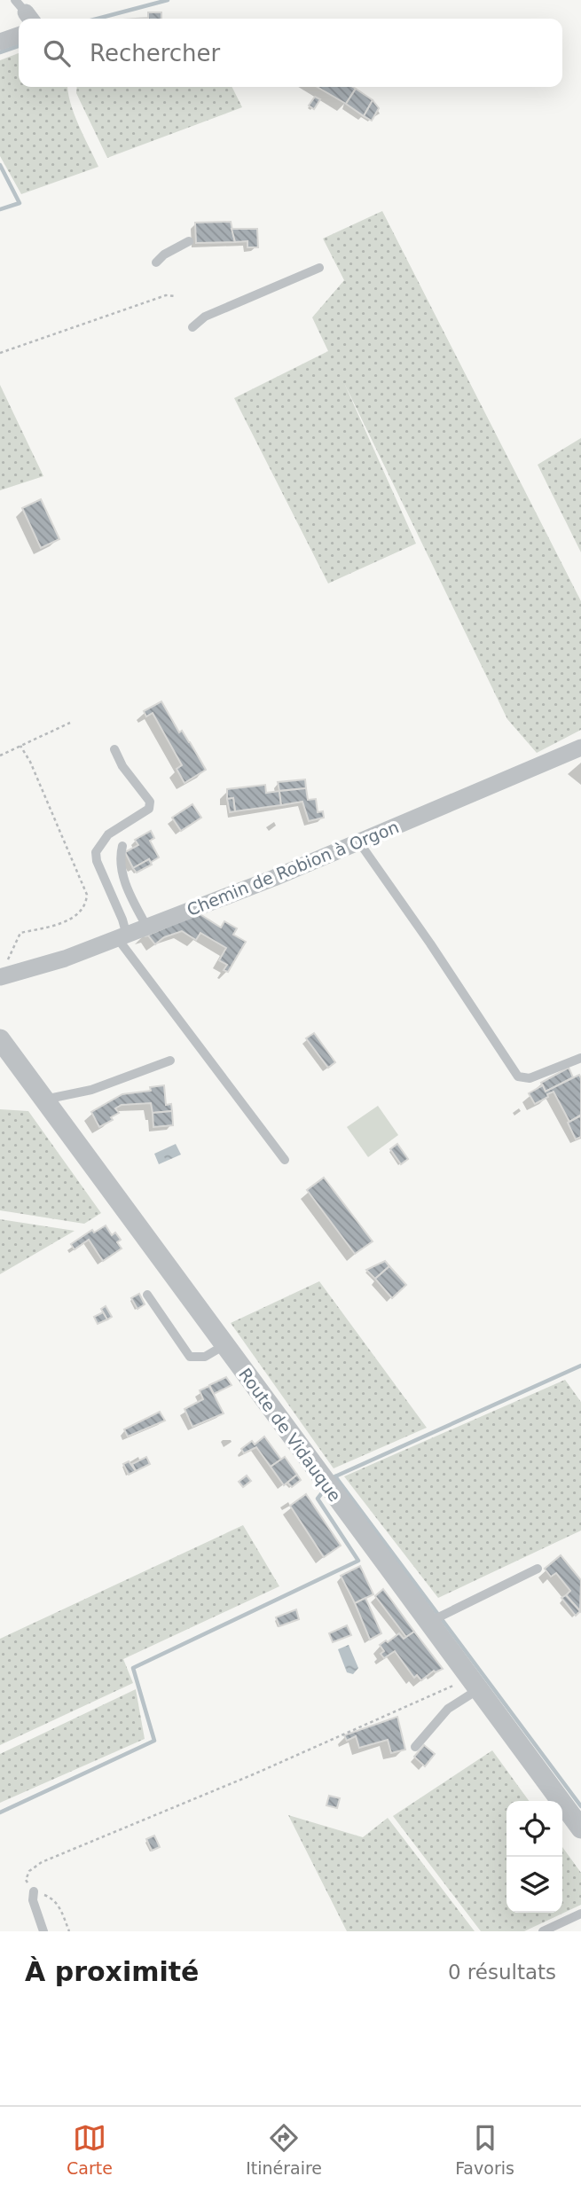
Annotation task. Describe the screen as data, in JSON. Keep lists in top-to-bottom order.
{
  "streets": {
    "street": ["Chemin de Robion à Orgon", "Route de Vidauque"]
  },
  "page": {
    "search": "Rechercher",
    "heading": ["À proximité", "0 résultats"],
    "nav": ["Carte", "Itinéraire", "Favoris"]
  }
}
